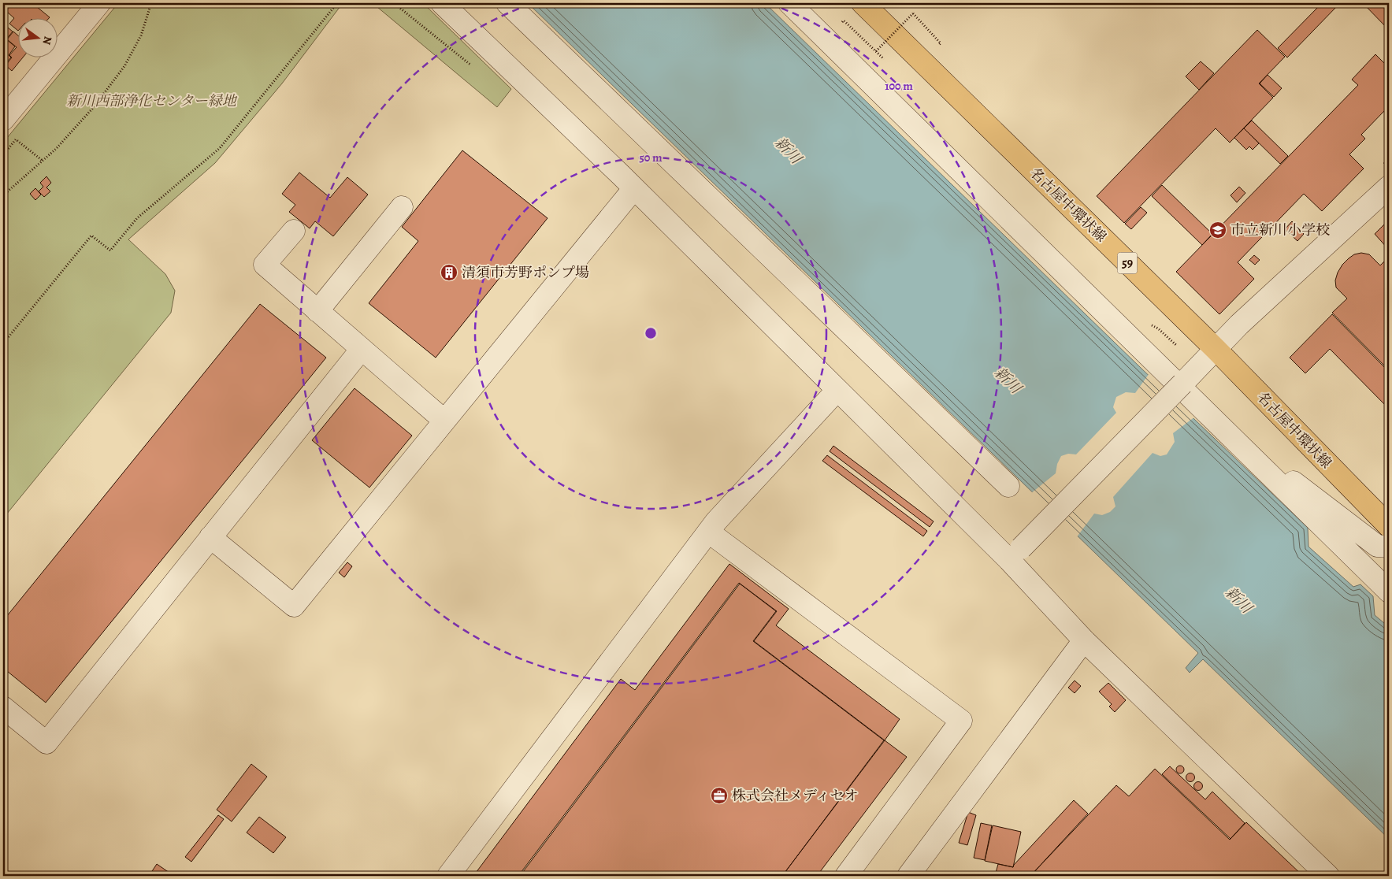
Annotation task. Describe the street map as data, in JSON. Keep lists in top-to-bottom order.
{
  "streets": {
    "main road": ["名古屋中環状線", "59"]
  },
  "water": ["新川"],
  "parks": ["新川西部浄化センター緑地"],
  "places": {
    "school or university": ["市立新川小学校"],
    "building": ["清須市芳野ポンプ場"],
    "office": ["株式会社メディセオ"]
  },
  "north": "right",
  "rings": ["100 m", "50 m"]
}
